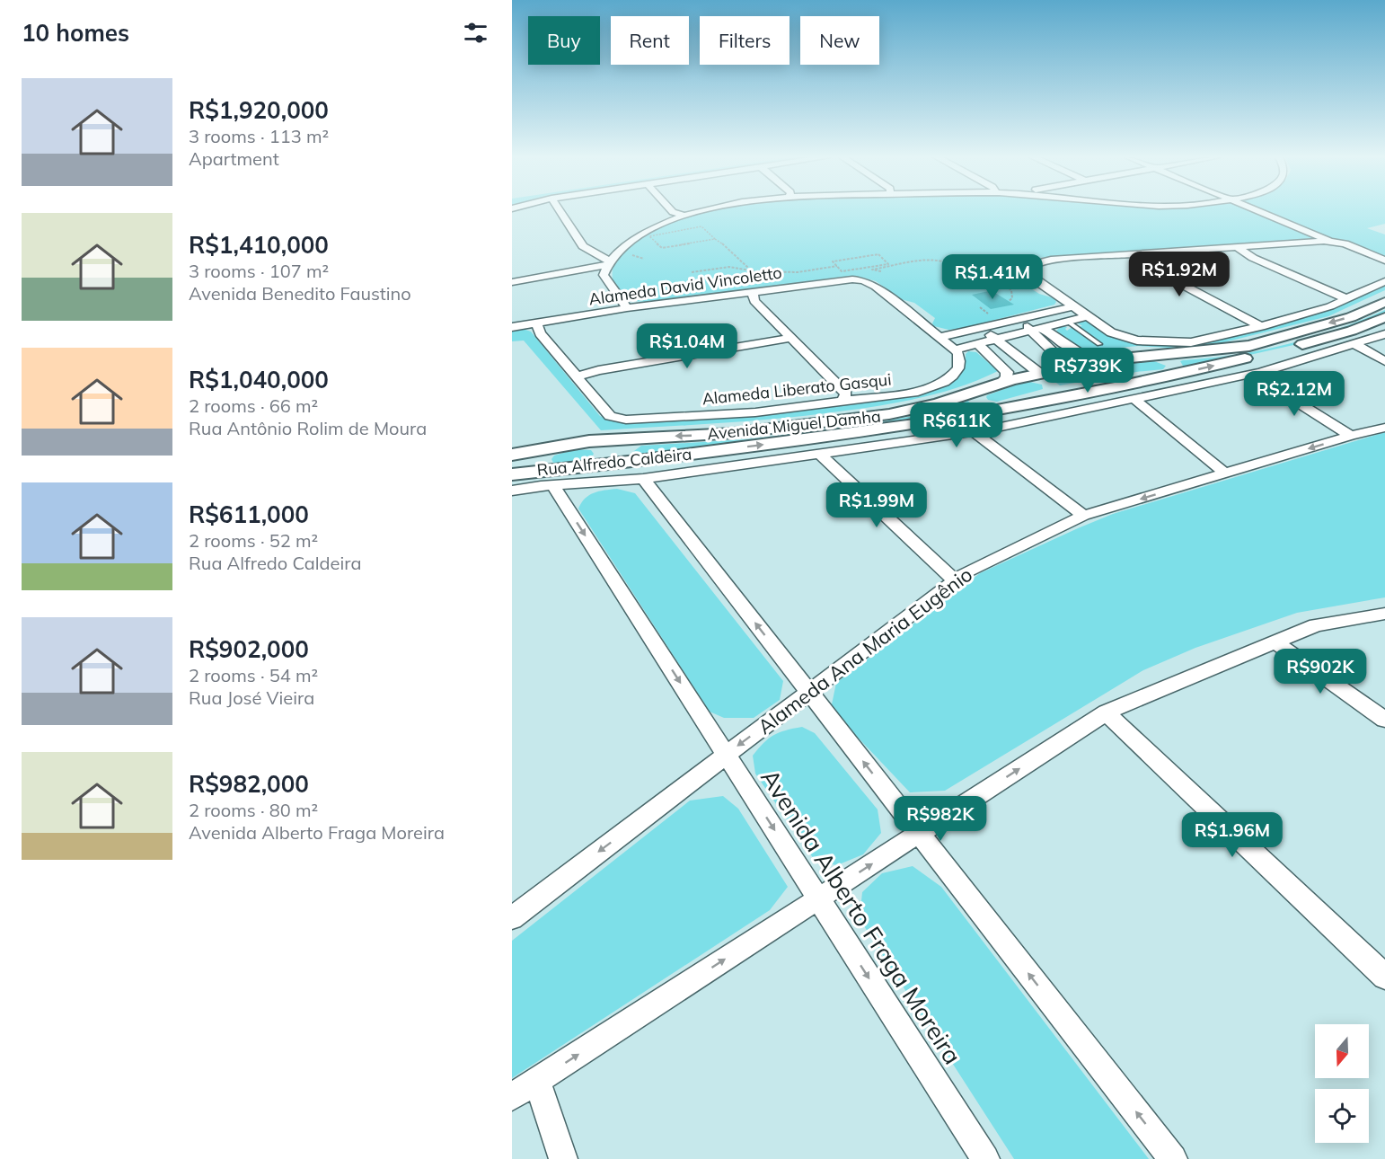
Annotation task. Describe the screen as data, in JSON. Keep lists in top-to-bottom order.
{
  "streets": {
    "street": [
      "Alameda David Vincoletto",
      "Alameda Liberato Gasqui",
      "Avenida Miguel Damha",
      "Rua Alfredo Caldeira",
      "Alameda Ana Maria Eugênio",
      "Avenida Alberto Fraga Moreira"
    ]
  },
  "crossings": [
    ["Rua Alfredo Caldeira", "Avenida Alberto Fraga Moreira"],
    ["Alameda Ana Maria Eugênio", "Avenida Alberto Fraga Moreira"]
  ],
  "one_way": ["Alameda Ana Maria Eugênio"],
  "north": "bottom",
  "page": {
    "heading": "10 homes",
    "chip": [
      "Buy",
      "Rent",
      "Filters",
      "New"
    ],
    "list": [
      {
        "name": "R$1,920,000",
        "note": "3 rooms · 113 m² · Apartment"
      },
      {
        "name": "R$1,410,000",
        "note": "3 rooms · 107 m² · Avenida Benedito Faustino"
      },
      {
        "name": "R$1,040,000",
        "note": "2 rooms · 66 m² · Rua Antônio Rolim de Moura"
      },
      {
        "name": "R$611,000",
        "note": "2 rooms · 52 m² · Rua Alfredo Caldeira"
      },
      {
        "name": "R$902,000",
        "note": "2 rooms · 54 m² · Rua José Vieira"
      },
      {
        "name": "R$982,000",
        "note": "2 rooms · 80 m² · Avenida Alberto Fraga Moreira"
      }
    ],
    "price": [
      "R$1.92M",
      "R$1.41M",
      "R$1.04M",
      "R$739K",
      "R$2.12M",
      "R$611K",
      "R$1.99M",
      "R$902K",
      "R$982K",
      "R$1.96M"
    ]
  }
}
